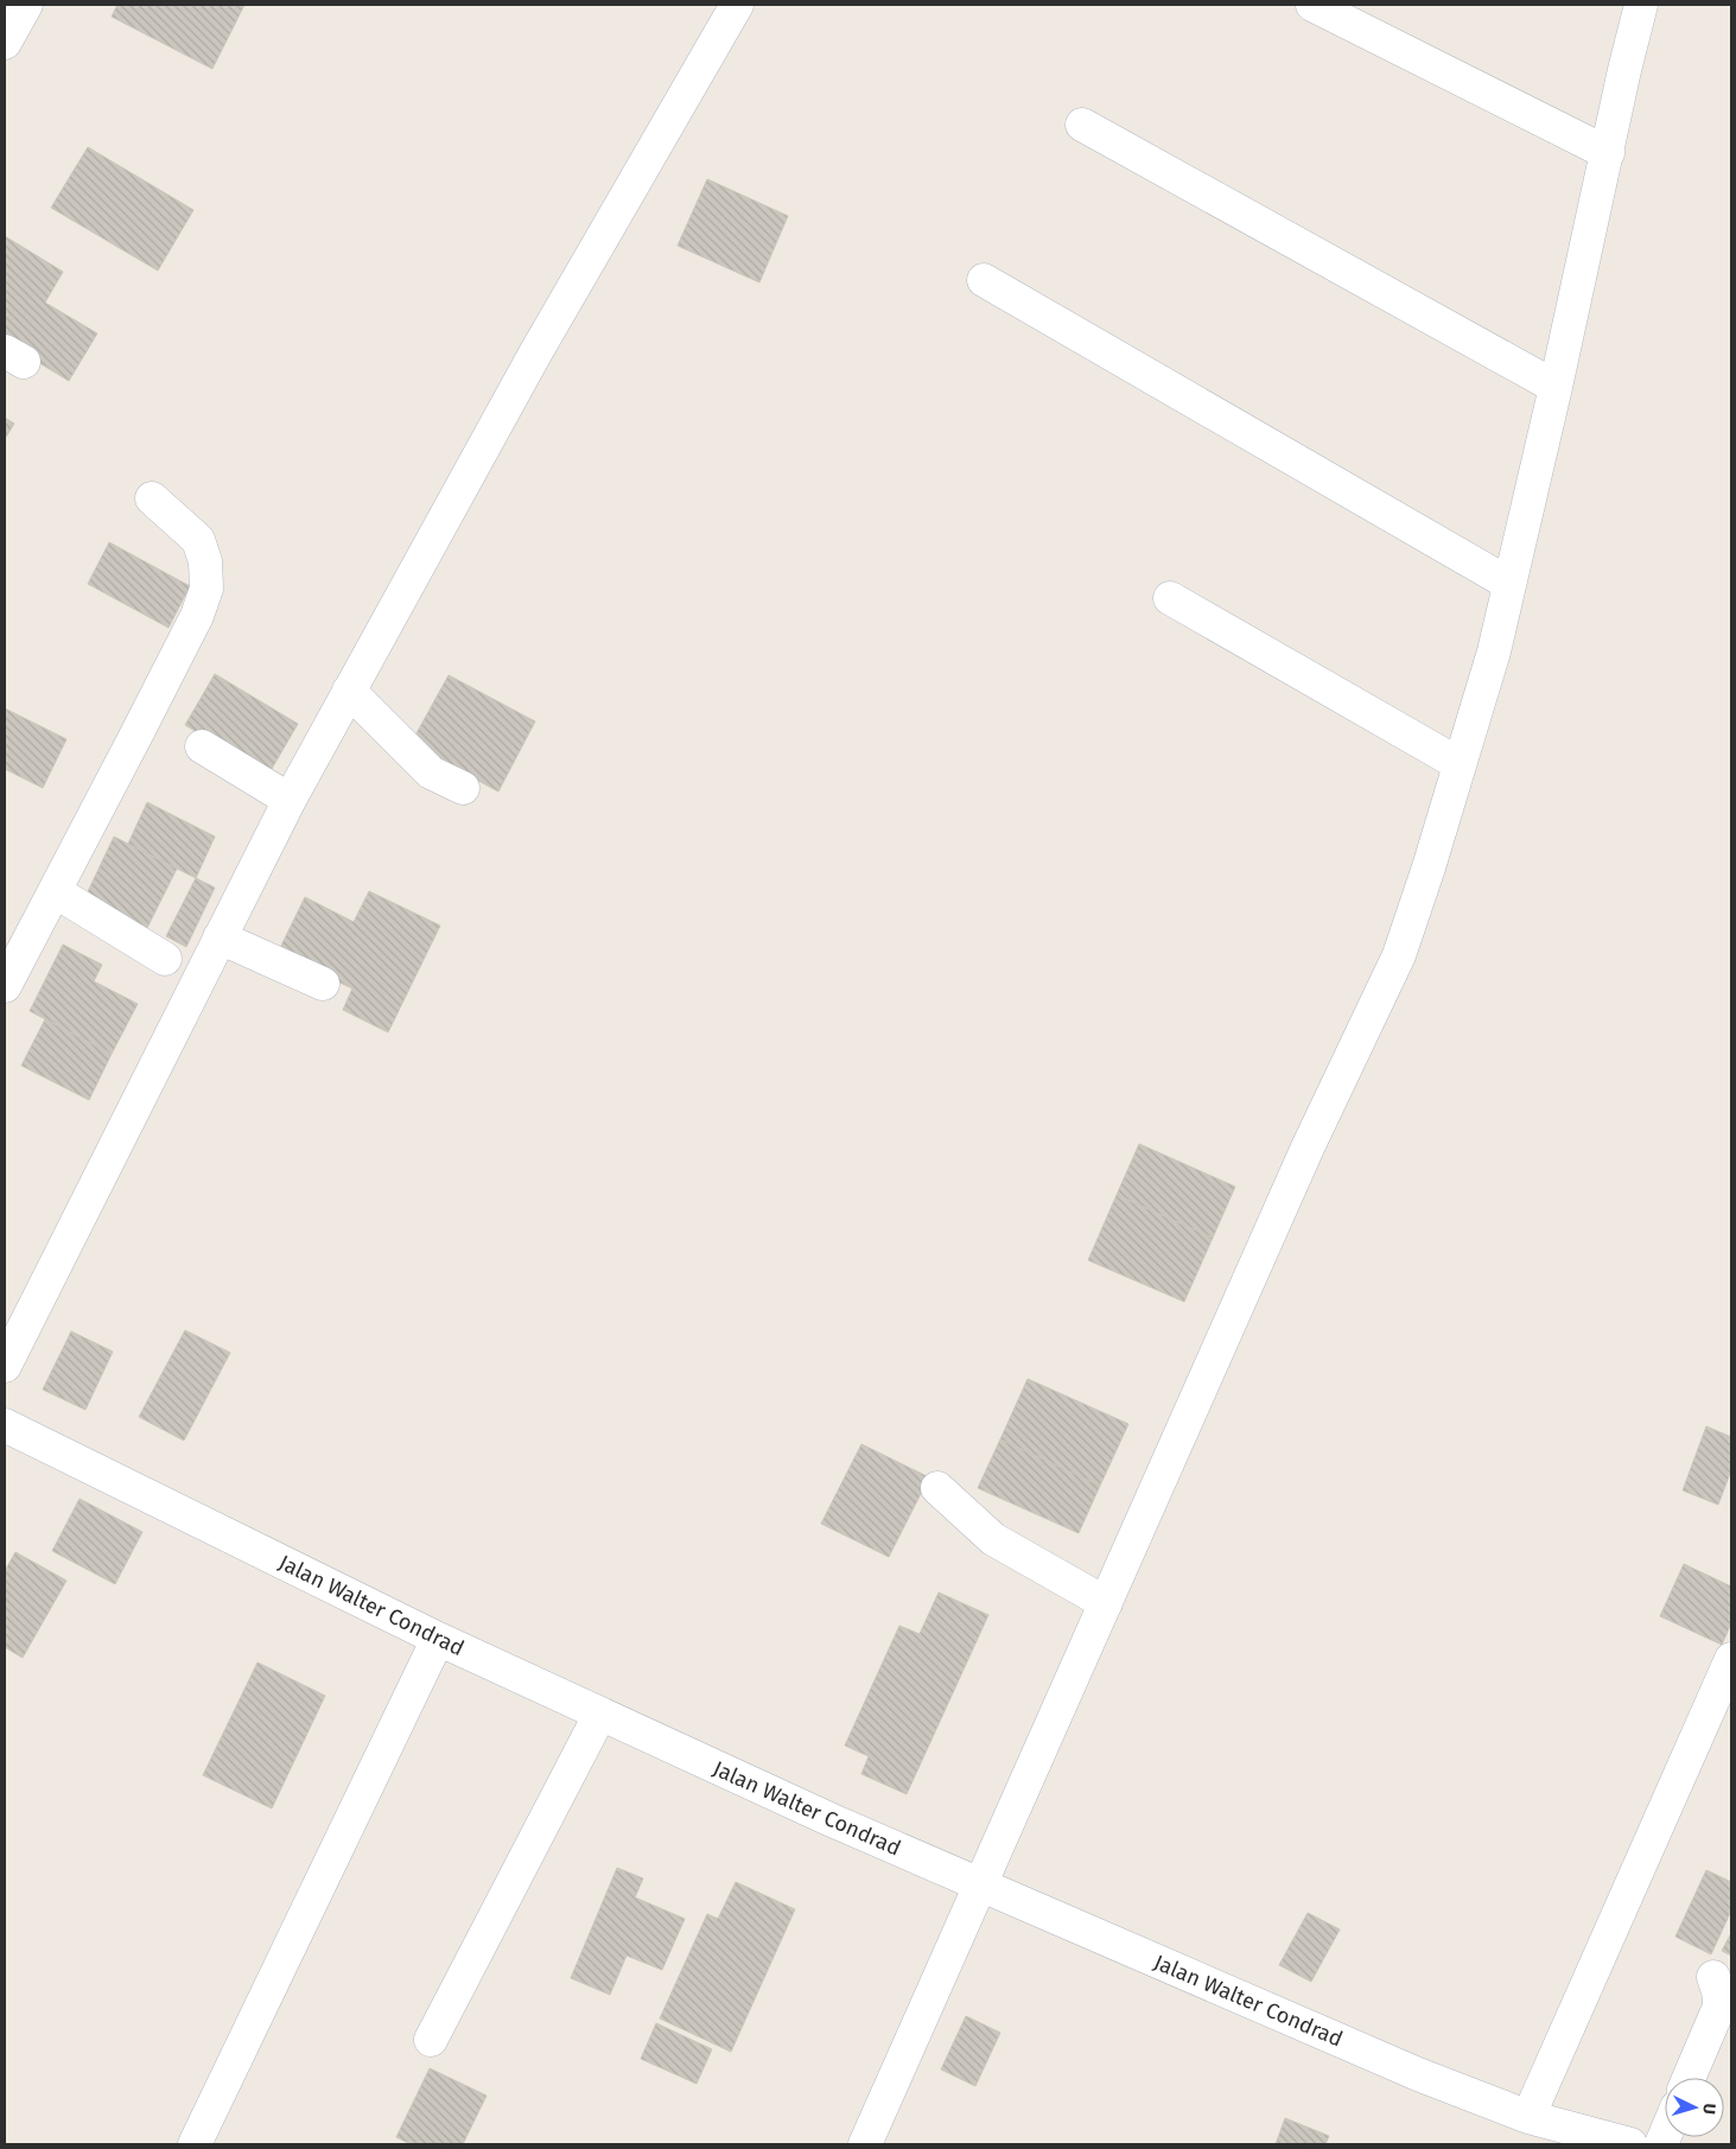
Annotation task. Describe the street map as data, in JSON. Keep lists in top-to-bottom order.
{
  "streets": {
    "street": ["Jalan Walter Condrad"]
  },
  "north": "right"
}
